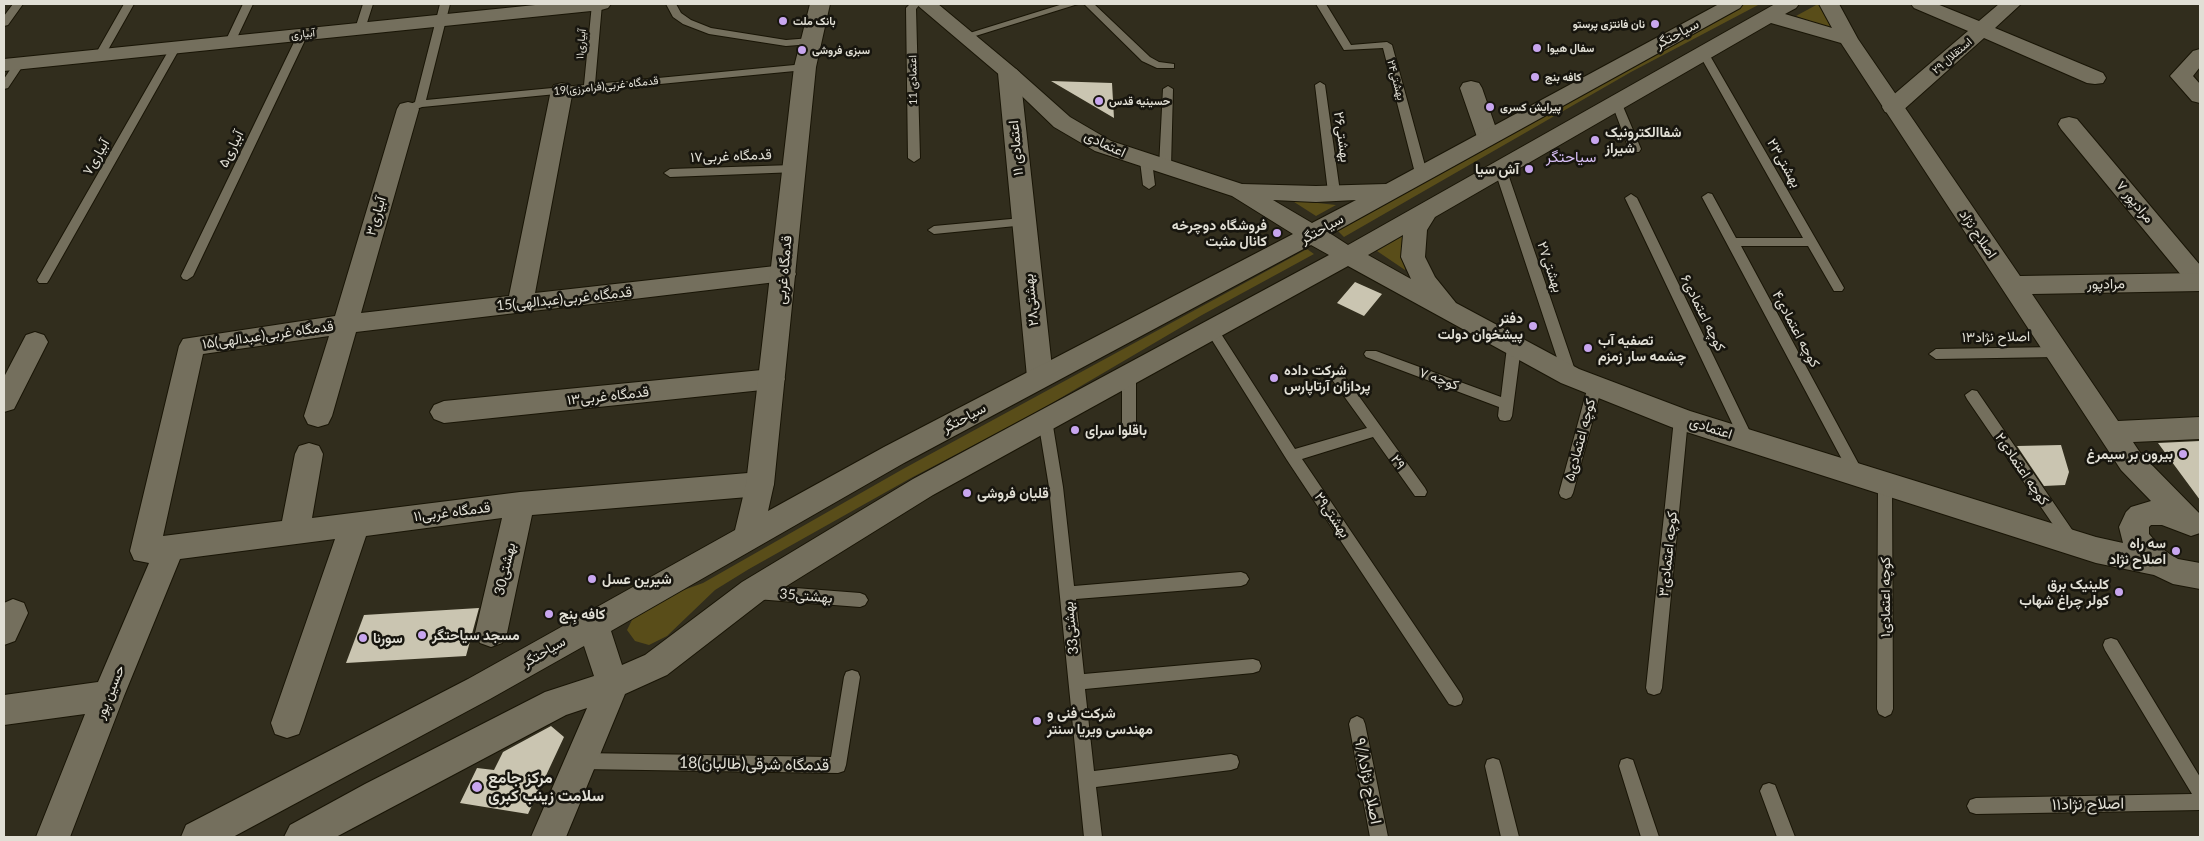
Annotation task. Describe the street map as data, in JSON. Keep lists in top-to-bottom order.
{
  "streets": {
    "street": [
      "آبیاری",
      "سیاحتگر",
      "۲۹ استقلال",
      "اعتمادی",
      "۱۱ اعتمادی",
      "۷ مرادپور",
      "آبیاری۳",
      "اصلاح نژاد",
      "قدمگاه غربی",
      "مرادپور",
      "15قدمگاه غربی(عبدالهی)",
      "۲۸بهشتی",
      "قدمگاه غربی(عبدالهی)۱۵",
      "قدمگاه غربی۱۳",
      "قدمگاه غربی۱۱",
      "30بهشتی",
      "حسین پور"
    ],
    "lane": [
      "آبیاری۱۱",
      "11 اعتمادی",
      "۲۴بهشتی",
      "19قدمگاه غربی(فرامرزی)",
      "۲۶بهشتی",
      "آبیاری۵",
      "قدمگاه غربی۱۷",
      "آبیاری۷",
      "۲۳بهشتی",
      "۲۷بهشتی",
      "کوچه اعتمادی۶",
      "کوچه اعتمادی۴",
      "۱۳اصلاح نژاد",
      "کوچه ۷",
      "کوچه اعتمادی۵",
      "۲۹",
      "کوچه اعتمادی۲",
      "۲۹بهشتی",
      "کوچه اعتمادی۳",
      "بهشتی35",
      "کوچه اعتمادی۱",
      "33بهشتی",
      "18قدمگاه شرقی(طالبان)",
      "اصلاح نژاد۹/۸",
      "اصلاح نژاد۱۱"
    ]
  },
  "crossings": [
    ["آبیاری", "آبیاری۱۱"],
    ["آبیاری", "آبیاری۵"],
    ["آبیاری", "آبیاری۷"],
    ["آبیاری", "آبیاری۳"],
    ["سیاحتگر", "۲۴بهشتی"],
    ["سیاحتگر", "اعتمادی"],
    ["سیاحتگر", "قدمگاه غربی"],
    ["سیاحتگر", "۲۸بهشتی"],
    ["آبیاری۱۱", "19قدمگاه غربی(فرامرزی)"],
    ["۲۹ استقلال", "اصلاح نژاد"],
    ["11 اعتمادی", "اعتمادی"],
    ["19قدمگاه غربی(فرامرزی)", "آبیاری۳"],
    ["19قدمگاه غربی(فرامرزی)", "قدمگاه غربی"],
    ["اعتمادی", "۱۱ اعتمادی"],
    ["اعتمادی", "۲۷بهشتی"],
    ["اعتمادی", "کوچه اعتمادی۶"],
    ["اعتمادی", "کوچه اعتمادی۴"],
    ["اعتمادی", "کوچه اعتمادی۵"],
    ["اعتمادی", "کوچه اعتمادی۲"],
    ["اعتمادی", "کوچه اعتمادی۳"],
    ["اعتمادی", "کوچه اعتمادی۱"],
    ["۱۱ اعتمادی", "۲۸بهشتی"],
    ["قدمگاه غربی۱۷", "قدمگاه غربی"],
    ["۷ مرادپور", "مرادپور"],
    ["آبیاری۳", "15قدمگاه غربی(عبدالهی)"],
    ["آبیاری۳", "قدمگاه غربی(عبدالهی)۱۵"],
    ["اصلاح نژاد", "مرادپور"],
    ["اصلاح نژاد", "۱۳اصلاح نژاد"],
    ["۲۷بهشتی", "کوچه اعتمادی۵"],
    ["قدمگاه غربی", "15قدمگاه غربی(عبدالهی)"],
    ["قدمگاه غربی", "قدمگاه غربی۱۳"],
    ["قدمگاه غربی", "قدمگاه غربی۱۱"],
    ["15قدمگاه غربی(عبدالهی)", "قدمگاه غربی(عبدالهی)۱۵"],
    ["قدمگاه غربی(عبدالهی)۱۵", "حسین پور"],
    ["قدمگاه غربی۱۱", "30بهشتی"],
    ["قدمگاه غربی۱۱", "حسین پور"]
  ],
  "districts": ["سیاحتگر"],
  "places": [
    "بانک ملت",
    "نان فانتزی پرستو",
    "سفال هیوا",
    "سبزی فروشی",
    "کافه بنج",
    "حسینیه قدس",
    "پیرایش کسری",
    "شفاالکترونیک شیراز",
    "آش سیا",
    "فروشگاه دوچرخه کانال مثبت",
    "دفتر پیشخوان دولت",
    "تصفیه آب چشمه سار زمزم",
    "شرکت داده پردازان آرتاپارس",
    "باقلوا سرای",
    "بیرون بر سیمرغ",
    "قلیان فروشی",
    "سه راه اصلاح نژاد",
    "شیرین عسل",
    "کلینیک برق کولر چراغ شهاب",
    "کافه بِنج",
    "مسجد سیاحتگر",
    "سورنا",
    "شرکت فنی و مهندسی ویریا سنتر",
    "مرکز جامع سلامت زینب کبری"
  ]
}
